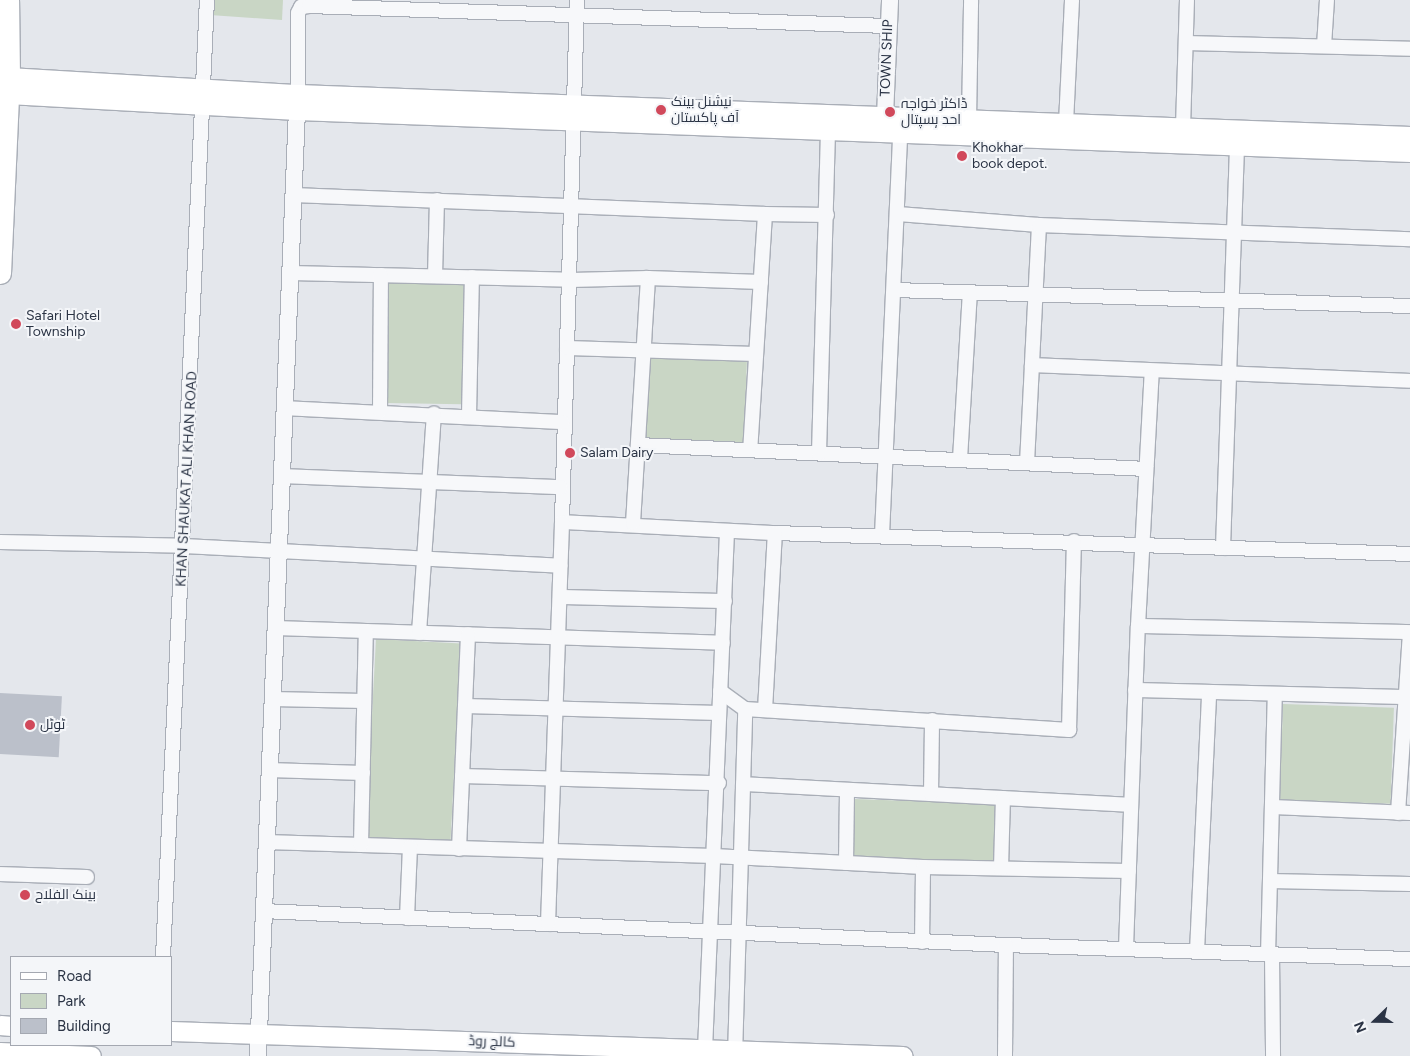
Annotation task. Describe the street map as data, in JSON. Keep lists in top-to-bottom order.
{
  "streets": {
    "main road": ["کالج روڈ"],
    "street": ["TOWN SHIP", "KHAN SHAUKAT ALI KHAN ROAD"]
  },
  "places": [
    "نیشنل بینک آف پاکستان",
    "ڈاکٹر خواجہ احد ہسپتال",
    "Khokhar book depot.",
    "Safari Hotel Township",
    "Salam Dairy",
    "ٹوٹل",
    "بینک الفلاح"
  ],
  "legend": ["Road", "Park", "Building"],
  "north": "left"
}
